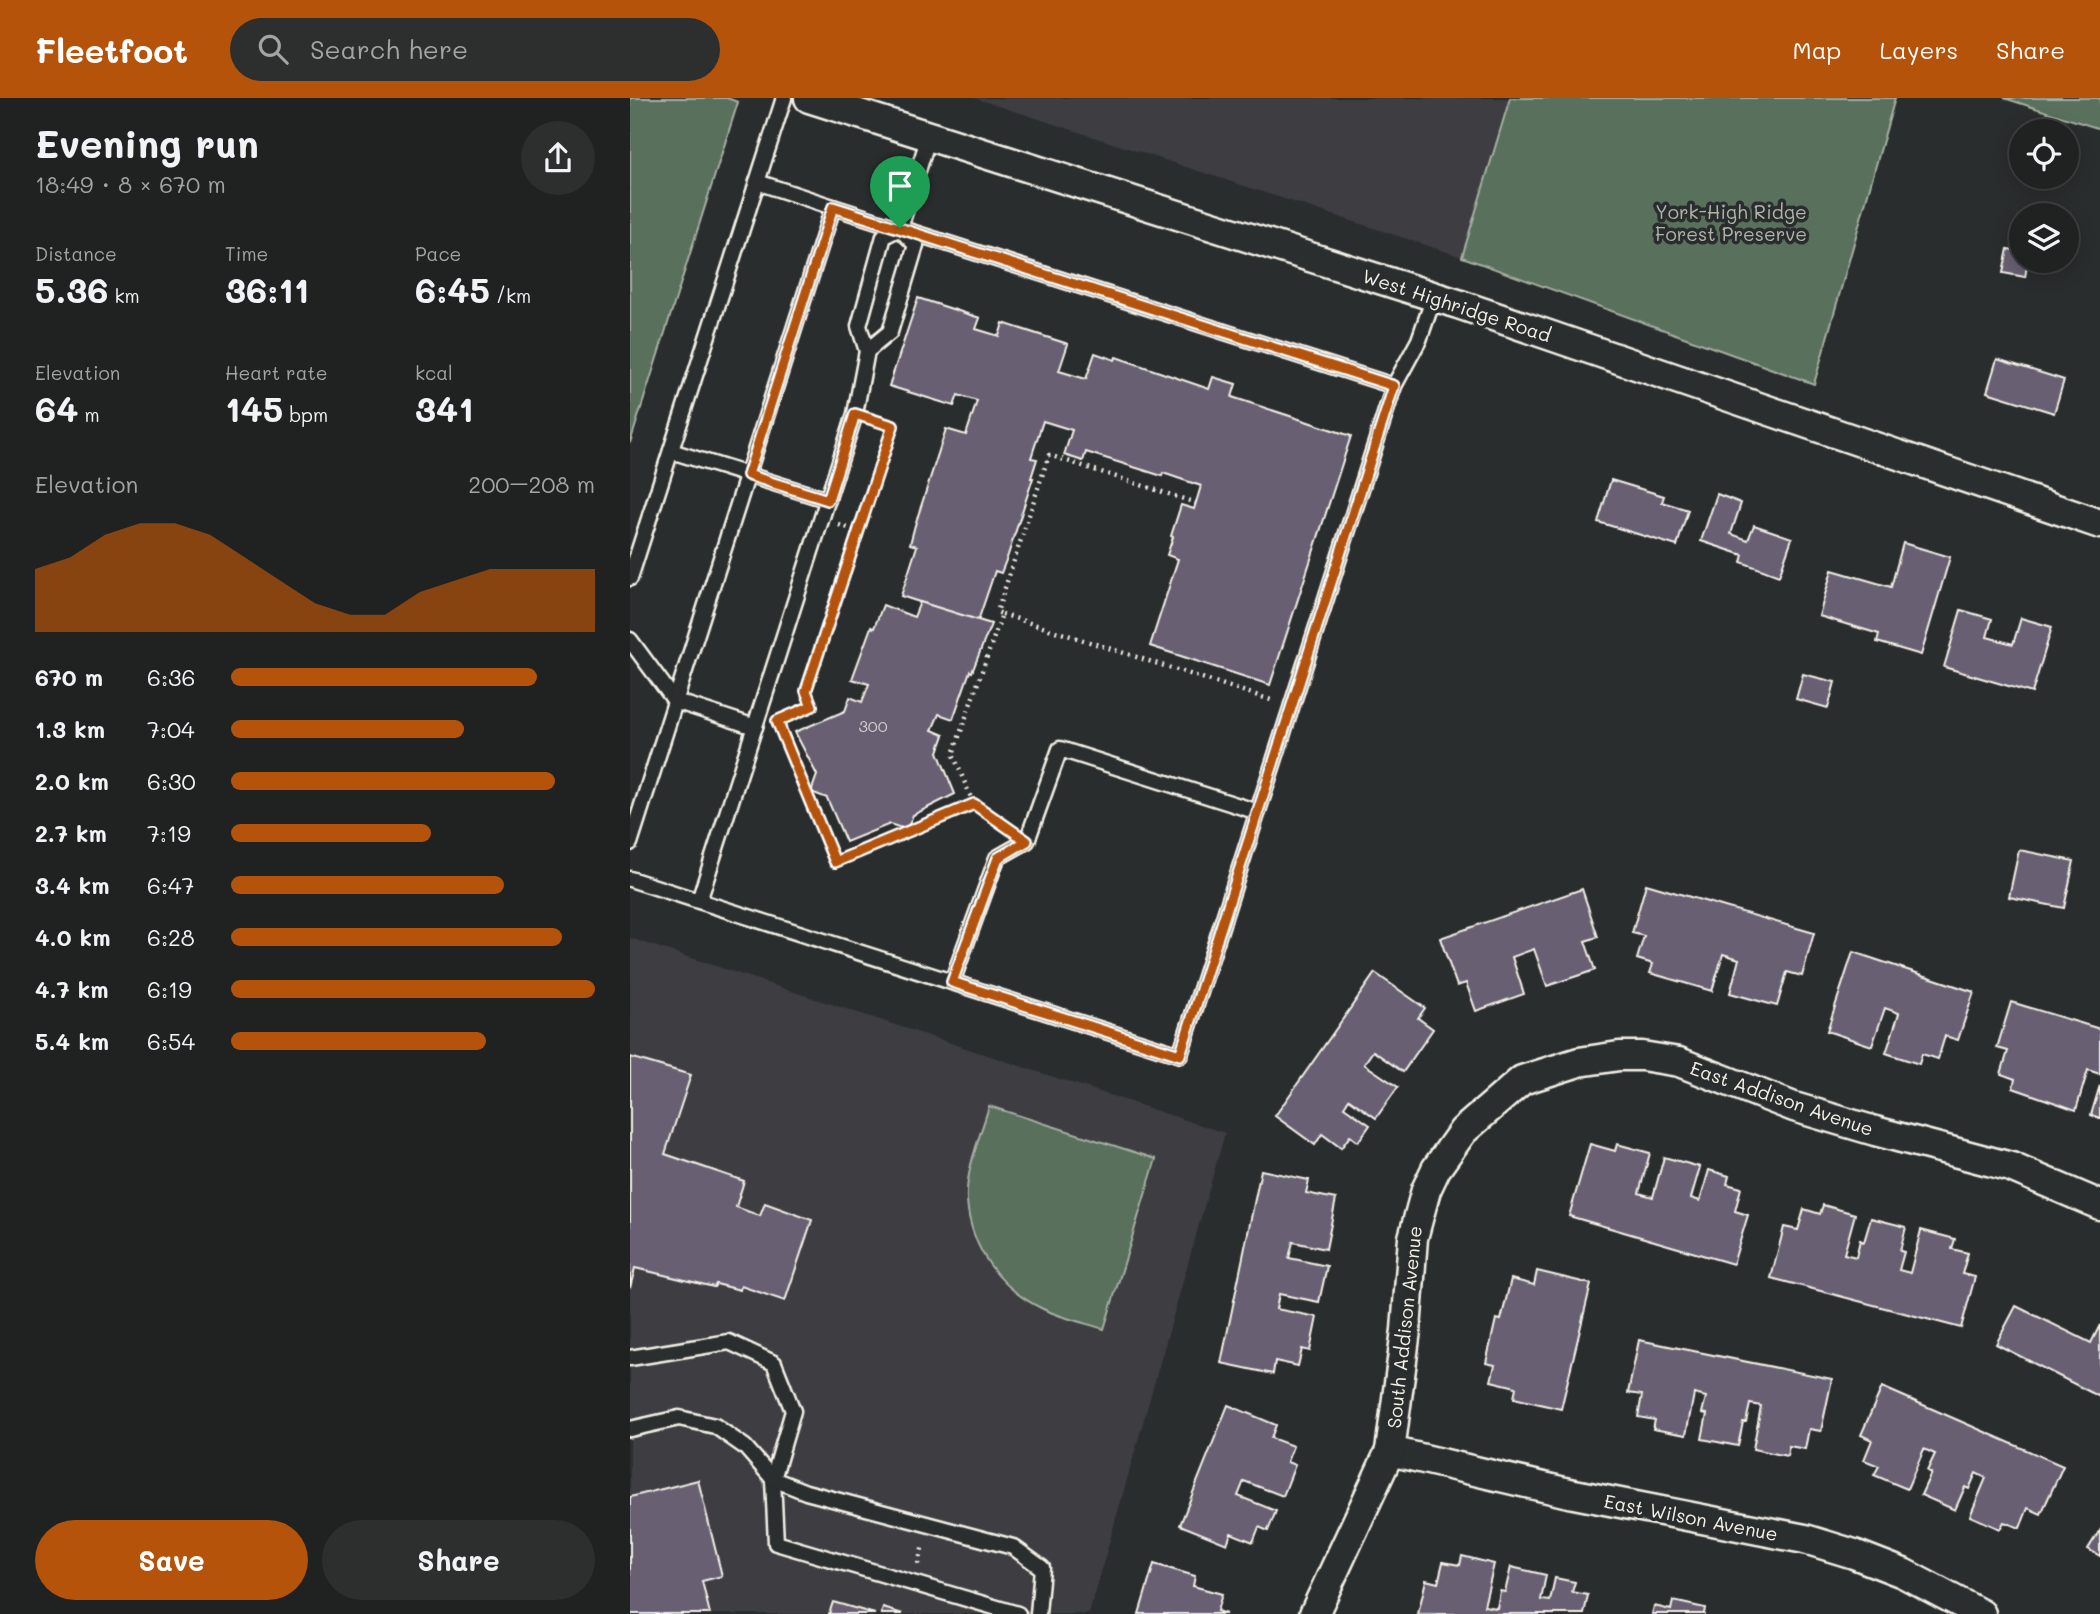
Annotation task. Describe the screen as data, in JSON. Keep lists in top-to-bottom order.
{
  "streets": {
    "street": [
      "West Highridge Road",
      "East Addison Avenue",
      "South Addison Avenue",
      "East Wilson Avenue"
    ]
  },
  "crossings": [
    ["East Addison Avenue", "South Addison Avenue"],
    ["South Addison Avenue", "East Wilson Avenue"]
  ],
  "parks": ["York-High Ridge Forest Preserve"],
  "house_numbers": ["300"],
  "page": {
    "header": "Fleetfoot",
    "search": "Search here",
    "nav": ["Map", "Layers", "Share"],
    "heading": ["Evening run", "18:49 · 8 × 670 m"],
    "stats": [
      ["Distance", "5.36 km"],
      ["Time", "36:11"],
      ["Pace", "6:45 /km"],
      ["Elevation", "64 m"],
      ["Heart rate", "145 bpm"],
      ["kcal", "341"]
    ],
    "chart": ["Elevation", "200–208 m"],
    "list": [
      {
        "name": "670 m",
        "note": "6:36"
      },
      {
        "name": "1.3 km",
        "note": "7:04"
      },
      {
        "name": "2.0 km",
        "note": "6:30"
      },
      {
        "name": "2.7 km",
        "note": "7:19"
      },
      {
        "name": "3.4 km",
        "note": "6:47"
      },
      {
        "name": "4.0 km",
        "note": "6:28"
      },
      {
        "name": "4.7 km",
        "note": "6:19"
      },
      {
        "name": "5.4 km",
        "note": "6:54"
      }
    ],
    "buttons": ["Save", "Share"]
  }
}
